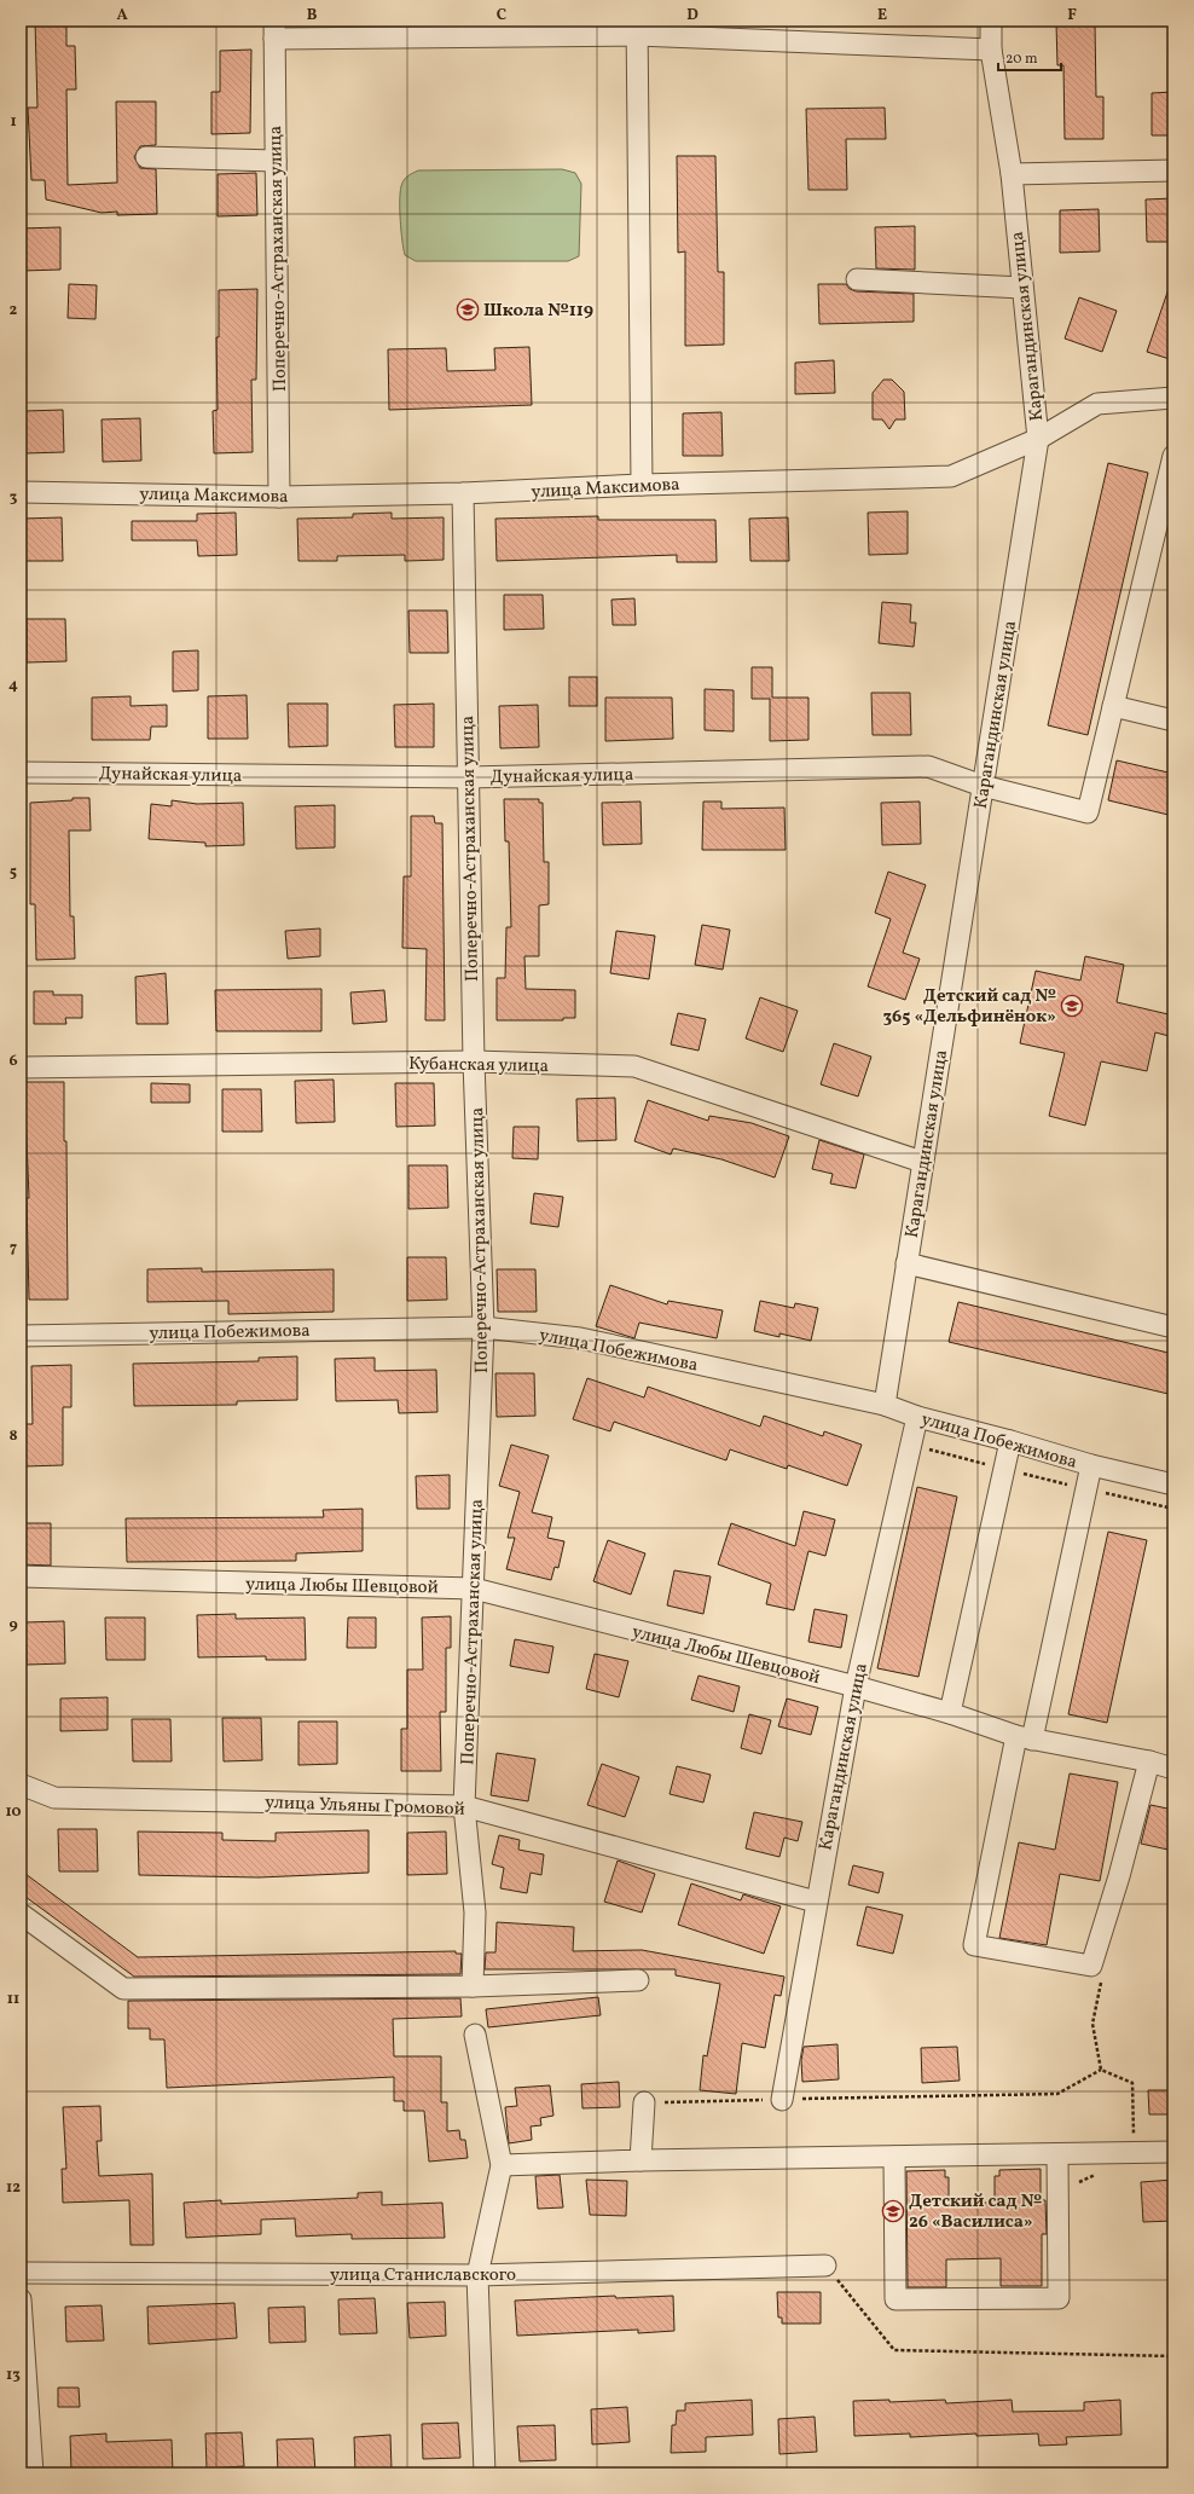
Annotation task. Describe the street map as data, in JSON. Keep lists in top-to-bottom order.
{
  "streets": {
    "street": [
      "Поперечно-Астраханская улица",
      "Карагандинская улица",
      "улица Максимова",
      "Дунайская улица",
      "Кубанская улица",
      "улица Побежимова",
      "улица Любы Шевцовой",
      "улица Ульяны Громовой",
      "улица Станиславского"
    ]
  },
  "crossings": [
    ["Поперечно-Астраханская улица", "улица Максимова"],
    ["Поперечно-Астраханская улица", "Дунайская улица"],
    ["Поперечно-Астраханская улица", "Кубанская улица"],
    ["Поперечно-Астраханская улица", "улица Побежимова"],
    ["Поперечно-Астраханская улица", "улица Любы Шевцовой"],
    ["Поперечно-Астраханская улица", "улица Ульяны Громовой"],
    ["Карагандинская улица", "улица Максимова"],
    ["Карагандинская улица", "Дунайская улица"],
    ["Карагандинская улица", "Кубанская улица"],
    ["Карагандинская улица", "улица Побежимова"],
    ["Карагандинская улица", "улица Любы Шевцовой"],
    ["Карагандинская улица", "улица Ульяны Громовой"]
  ],
  "places": {
    "school or university": ["Школа №119", "Детский сад № 365 «Дельфинёнок»", "Детский сад № 26 «Василиса»"]
  },
  "scale_bar": "20 m",
  "grid": {
    "columns": [
      "A",
      "B",
      "C",
      "D",
      "E",
      "F"
    ],
    "rows": [
      "1",
      "2",
      "3",
      "4",
      "5",
      "6",
      "7",
      "8",
      "9",
      "10",
      "11",
      "12",
      "13"
    ]
  }
}
